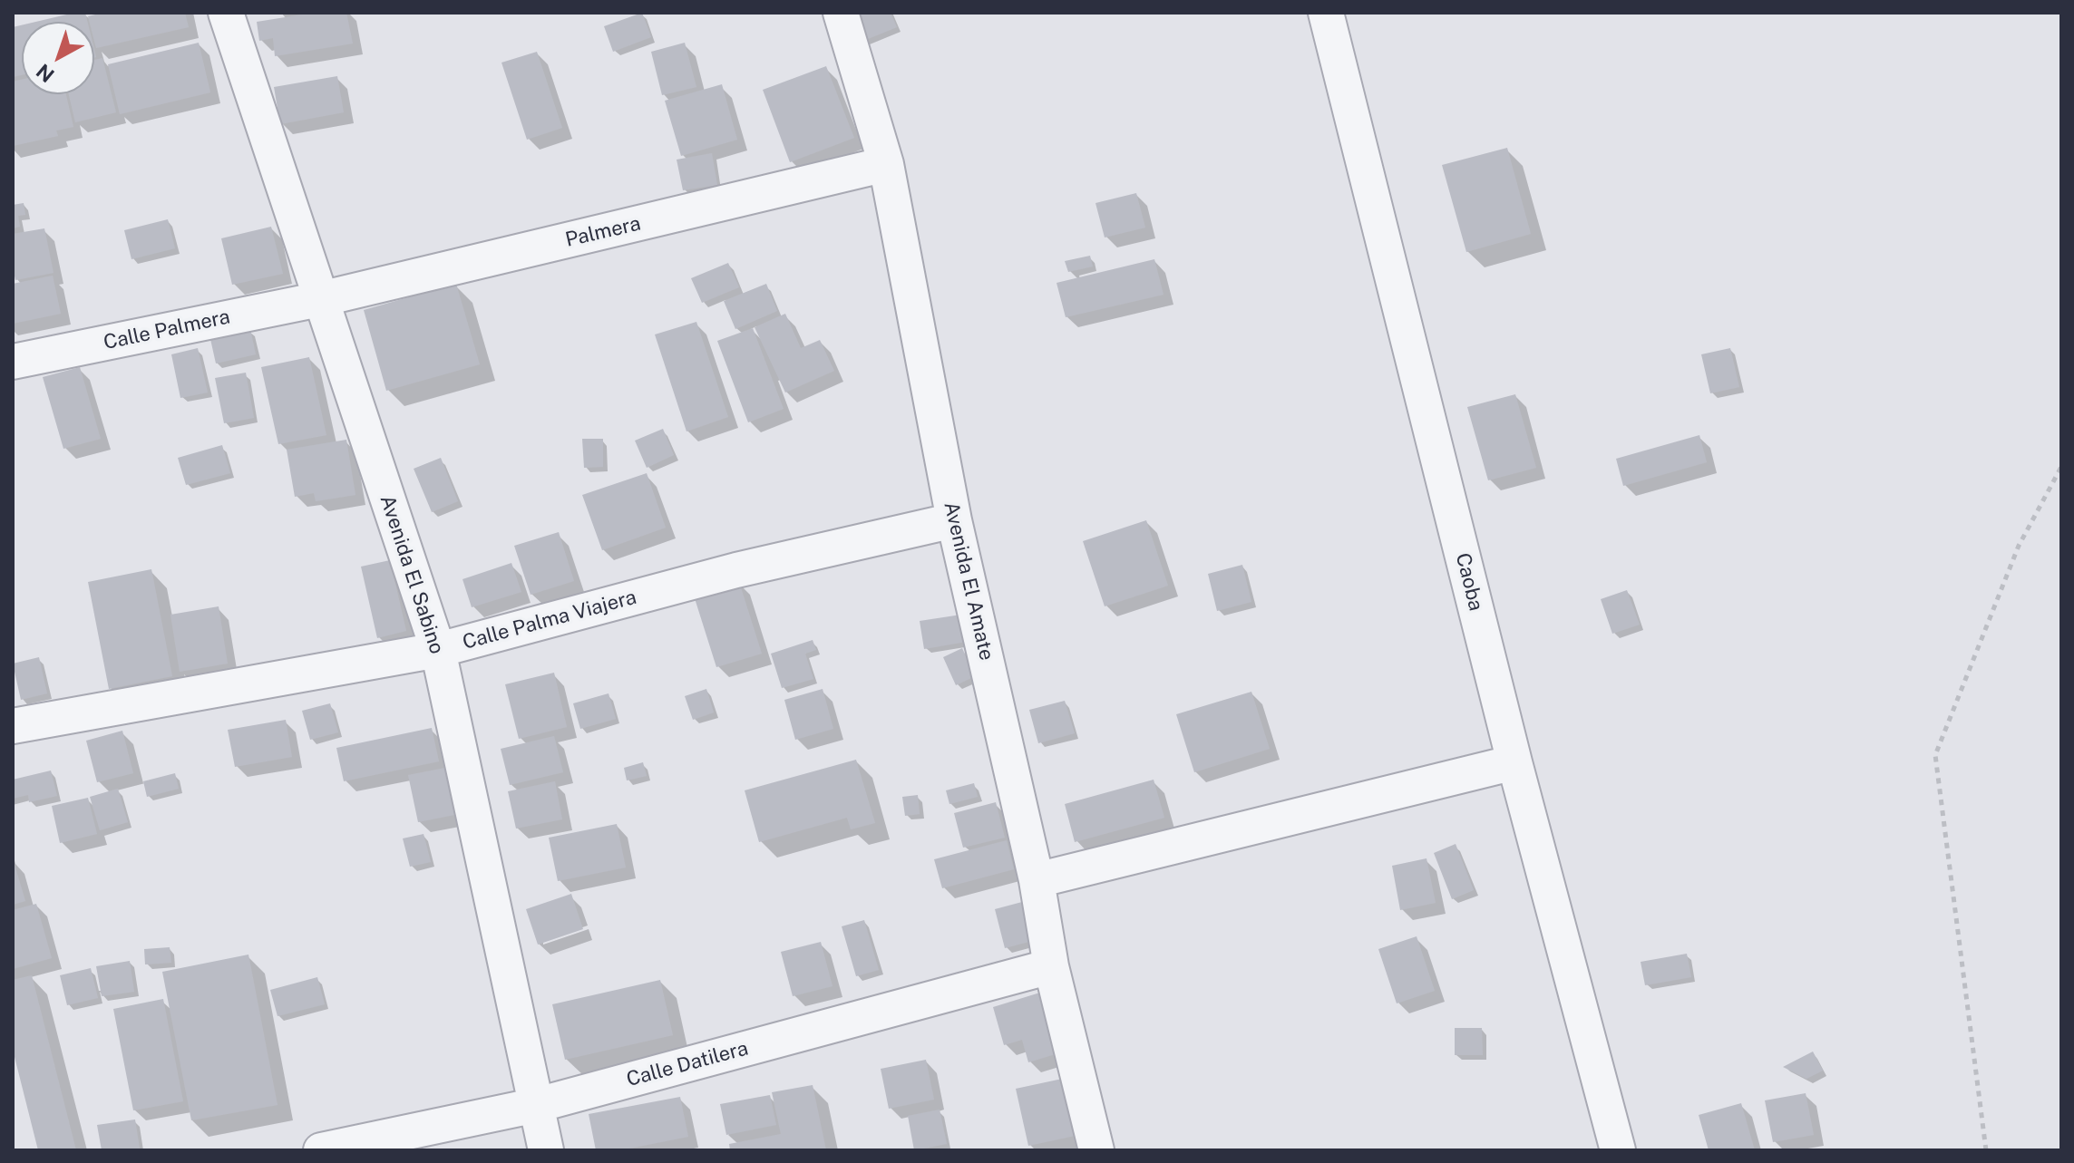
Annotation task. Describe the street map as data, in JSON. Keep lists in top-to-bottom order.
{
  "streets": {
    "street": [
      "Palmera",
      "Calle Palmera",
      "Avenida El Sabino",
      "Avenida El Amate",
      "Caoba",
      "Calle Palma Viajera",
      "Calle Datilera"
    ]
  },
  "crossings": [
    ["Palmera", "Calle Palmera"],
    ["Palmera", "Avenida El Sabino"],
    ["Palmera", "Avenida El Amate"],
    ["Calle Palmera", "Avenida El Sabino"],
    ["Avenida El Sabino", "Calle Palma Viajera"],
    ["Avenida El Sabino", "Calle Datilera"],
    ["Avenida El Amate", "Calle Palma Viajera"],
    ["Avenida El Amate", "Calle Datilera"]
  ],
  "north": "bottom left"
}
